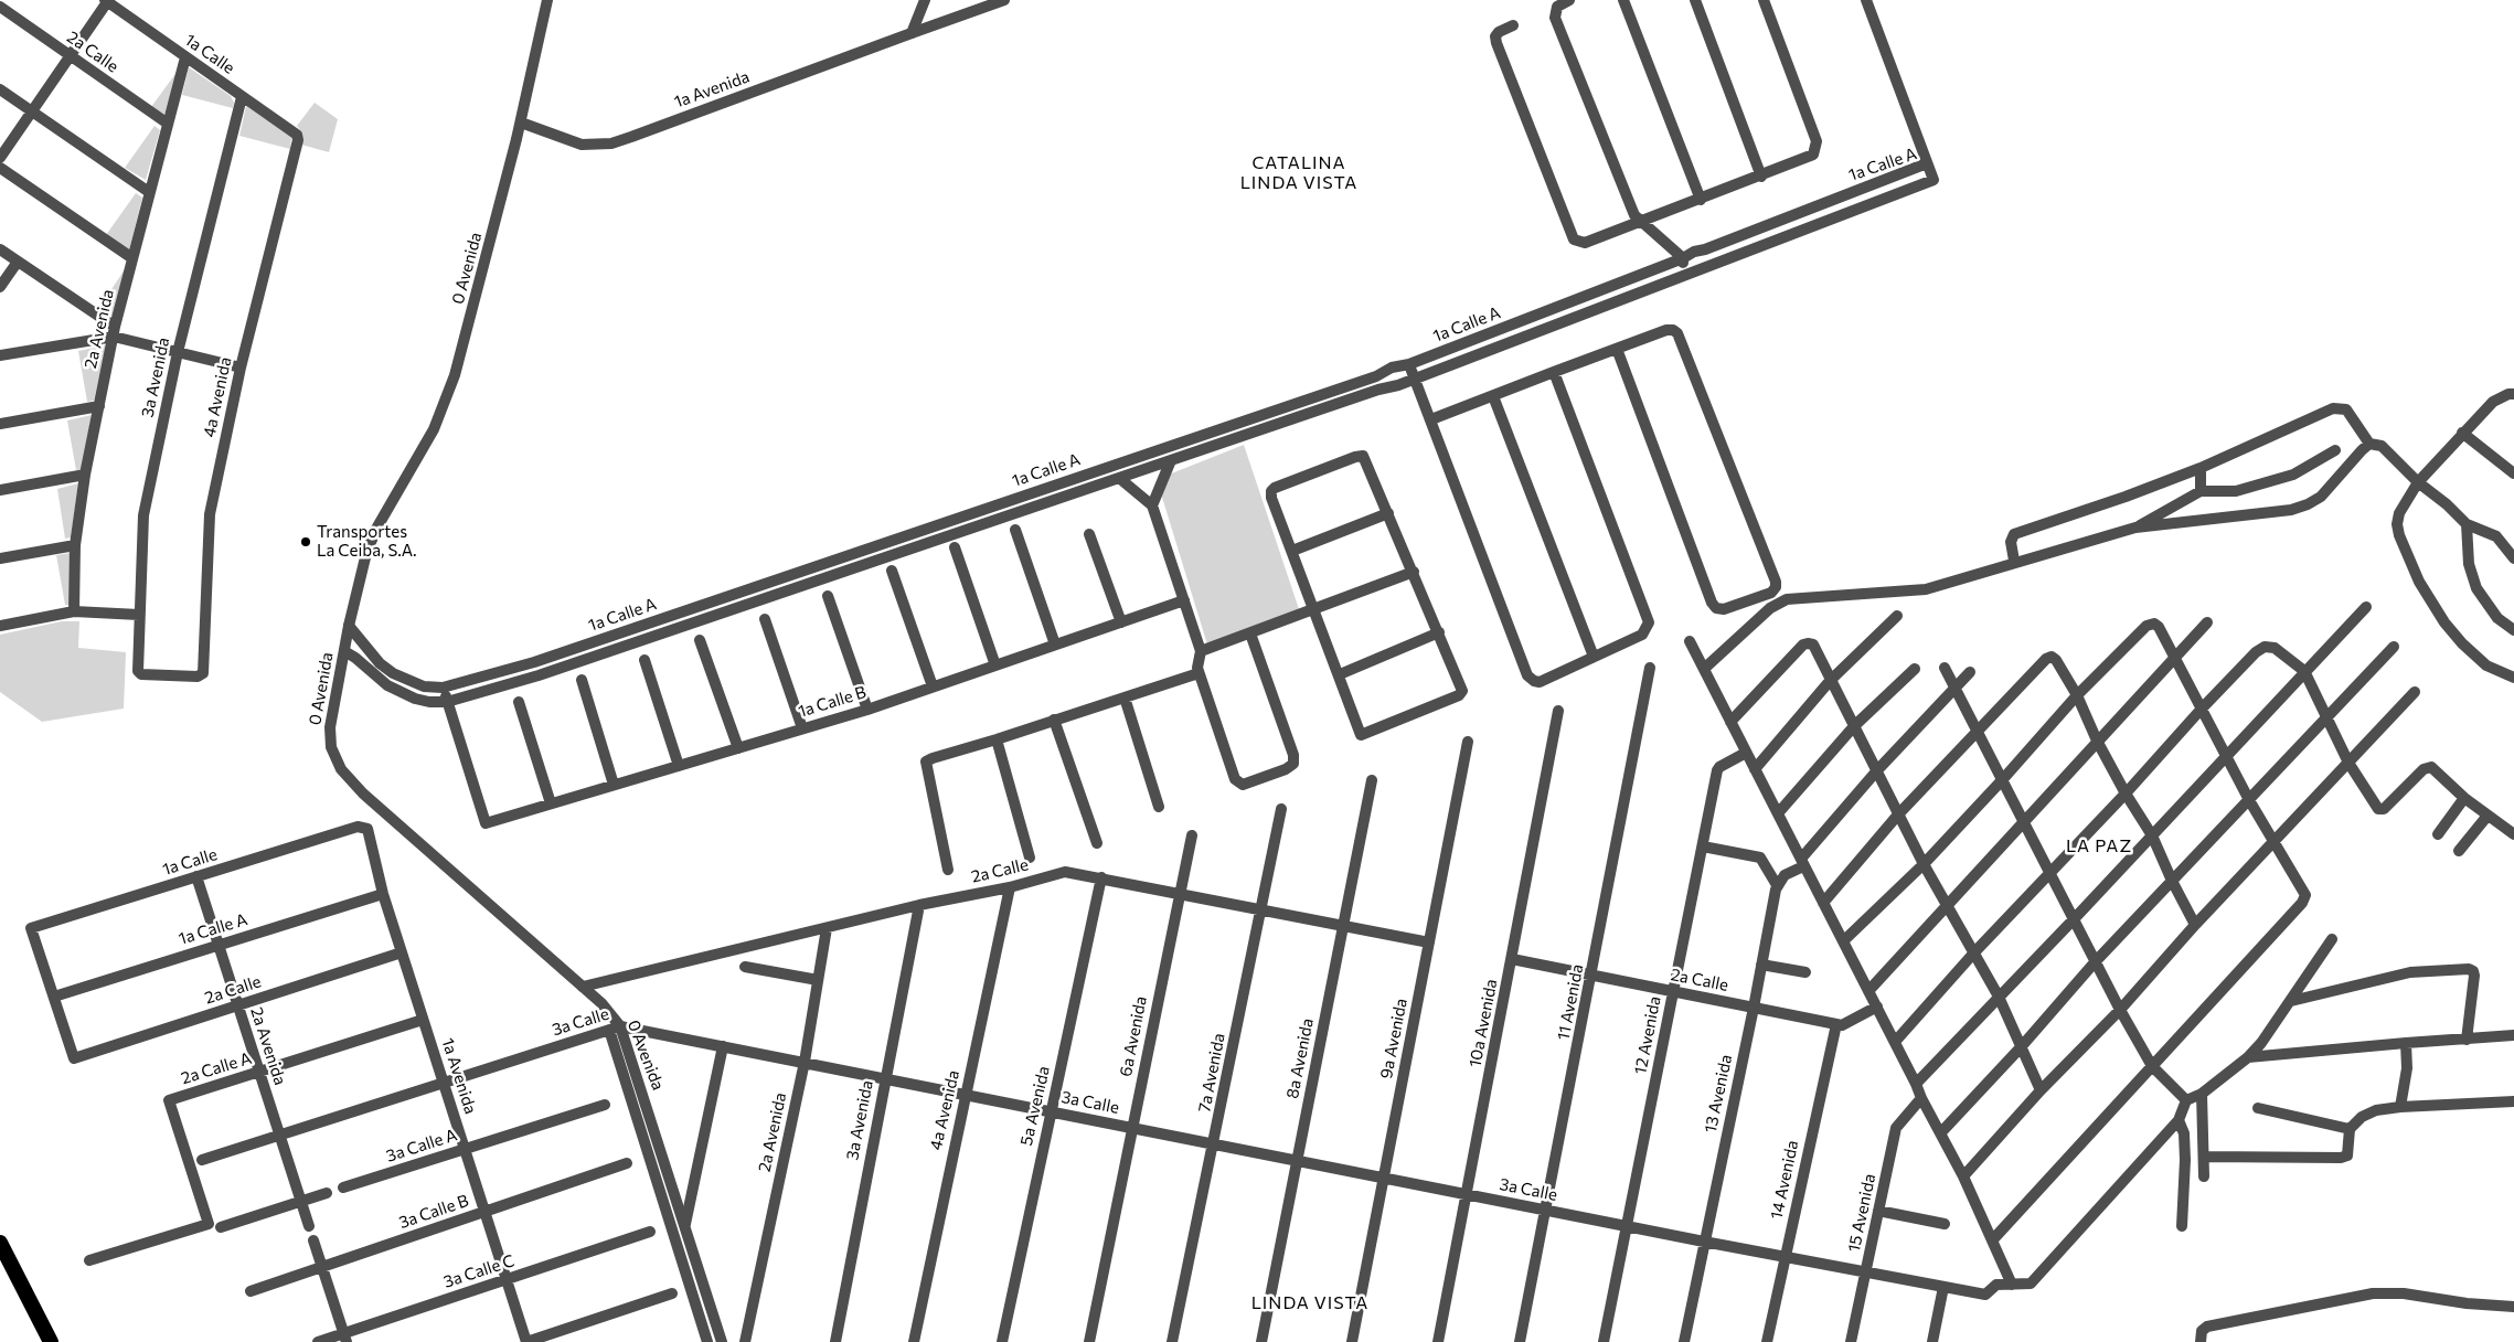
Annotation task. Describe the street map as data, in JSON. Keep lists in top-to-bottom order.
{
  "streets": {
    "street": [
      "2a Calle",
      "1a Calle",
      "1a Avenida",
      "1a Calle A",
      "0 Avenida",
      "2a Avenida",
      "3a Avenida",
      "4a Avenida",
      "1a Calle B",
      "11 Avenida",
      "3a Calle",
      "10a Avenida",
      "12 Avenida",
      "6a Avenida",
      "9a Avenida",
      "8a Avenida",
      "2a Calle A",
      "7a Avenida",
      "13 Avenida",
      "5a Avenida",
      "3a Calle A",
      "14 Avenida",
      "3a Calle B",
      "15 Avenida",
      "3a Calle C"
    ]
  },
  "crossings": [
    ["2a Calle", "1a Calle"],
    ["2a Calle", "1a Avenida"],
    ["2a Calle", "1a Calle A"],
    ["2a Calle", "0 Avenida"],
    ["2a Calle", "2a Avenida"],
    ["2a Calle", "3a Avenida"],
    ["2a Calle", "4a Avenida"],
    ["2a Calle", "11 Avenida"],
    ["2a Calle", "10a Avenida"],
    ["2a Calle", "12 Avenida"],
    ["2a Calle", "6a Avenida"],
    ["2a Calle", "9a Avenida"],
    ["2a Calle", "8a Avenida"],
    ["2a Calle", "7a Avenida"],
    ["2a Calle", "13 Avenida"],
    ["2a Calle", "5a Avenida"],
    ["2a Calle", "14 Avenida"],
    ["1a Calle", "1a Avenida"],
    ["1a Calle", "1a Calle A"],
    ["1a Calle", "2a Avenida"],
    ["1a Calle", "3a Avenida"],
    ["1a Calle", "4a Avenida"],
    ["1a Avenida", "1a Calle A"],
    ["1a Avenida", "0 Avenida"],
    ["1a Avenida", "3a Calle"],
    ["1a Avenida", "2a Calle A"],
    ["1a Avenida", "3a Calle A"],
    ["1a Avenida", "3a Calle B"],
    ["1a Avenida", "3a Calle C"],
    ["1a Calle A", "0 Avenida"],
    ["1a Calle A", "2a Avenida"],
    ["1a Calle A", "1a Calle B"],
    ["0 Avenida", "3a Calle"],
    ["2a Avenida", "3a Calle"],
    ["2a Avenida", "2a Calle A"],
    ["3a Avenida", "4a Avenida"],
    ["3a Avenida", "3a Calle"],
    ["4a Avenida", "3a Calle"],
    ["11 Avenida", "3a Calle"],
    ["3a Calle", "10a Avenida"],
    ["3a Calle", "12 Avenida"],
    ["3a Calle", "6a Avenida"],
    ["3a Calle", "9a Avenida"],
    ["3a Calle", "8a Avenida"],
    ["3a Calle", "7a Avenida"],
    ["3a Calle", "13 Avenida"],
    ["3a Calle", "5a Avenida"],
    ["3a Calle", "14 Avenida"],
    ["3a Calle", "15 Avenida"]
  ],
  "districts": ["CATALINA LINDA VISTA", "LA PAZ", "LINDA VISTA"],
  "places": ["Transportes La Ceiba, S.A."]
}
